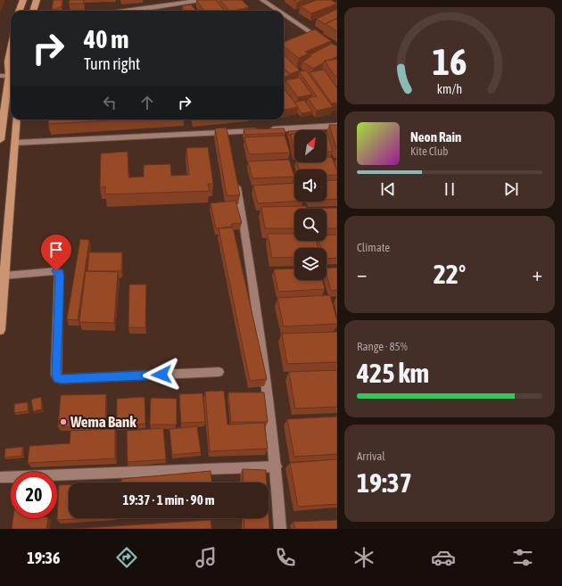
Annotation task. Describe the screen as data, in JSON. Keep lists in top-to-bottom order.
{
  "places": ["Wema Bank"],
  "north": "top right",
  "page": {
    "turn": ["40 m", "Turn right"],
    "song": ["Neon Rain", "Kite Club"],
    "tile": [
      "Climate",
      ["Range · 85%", "425 km"],
      ["Arrival", "19:37"]
    ],
    "heat": ["−", "22°", "+"],
    "limit": "20",
    "trip": "19:37 · 1 min · 90 m",
    "tabs": "19:36",
    "gauge": ["16", "km/h"]
  }
}
